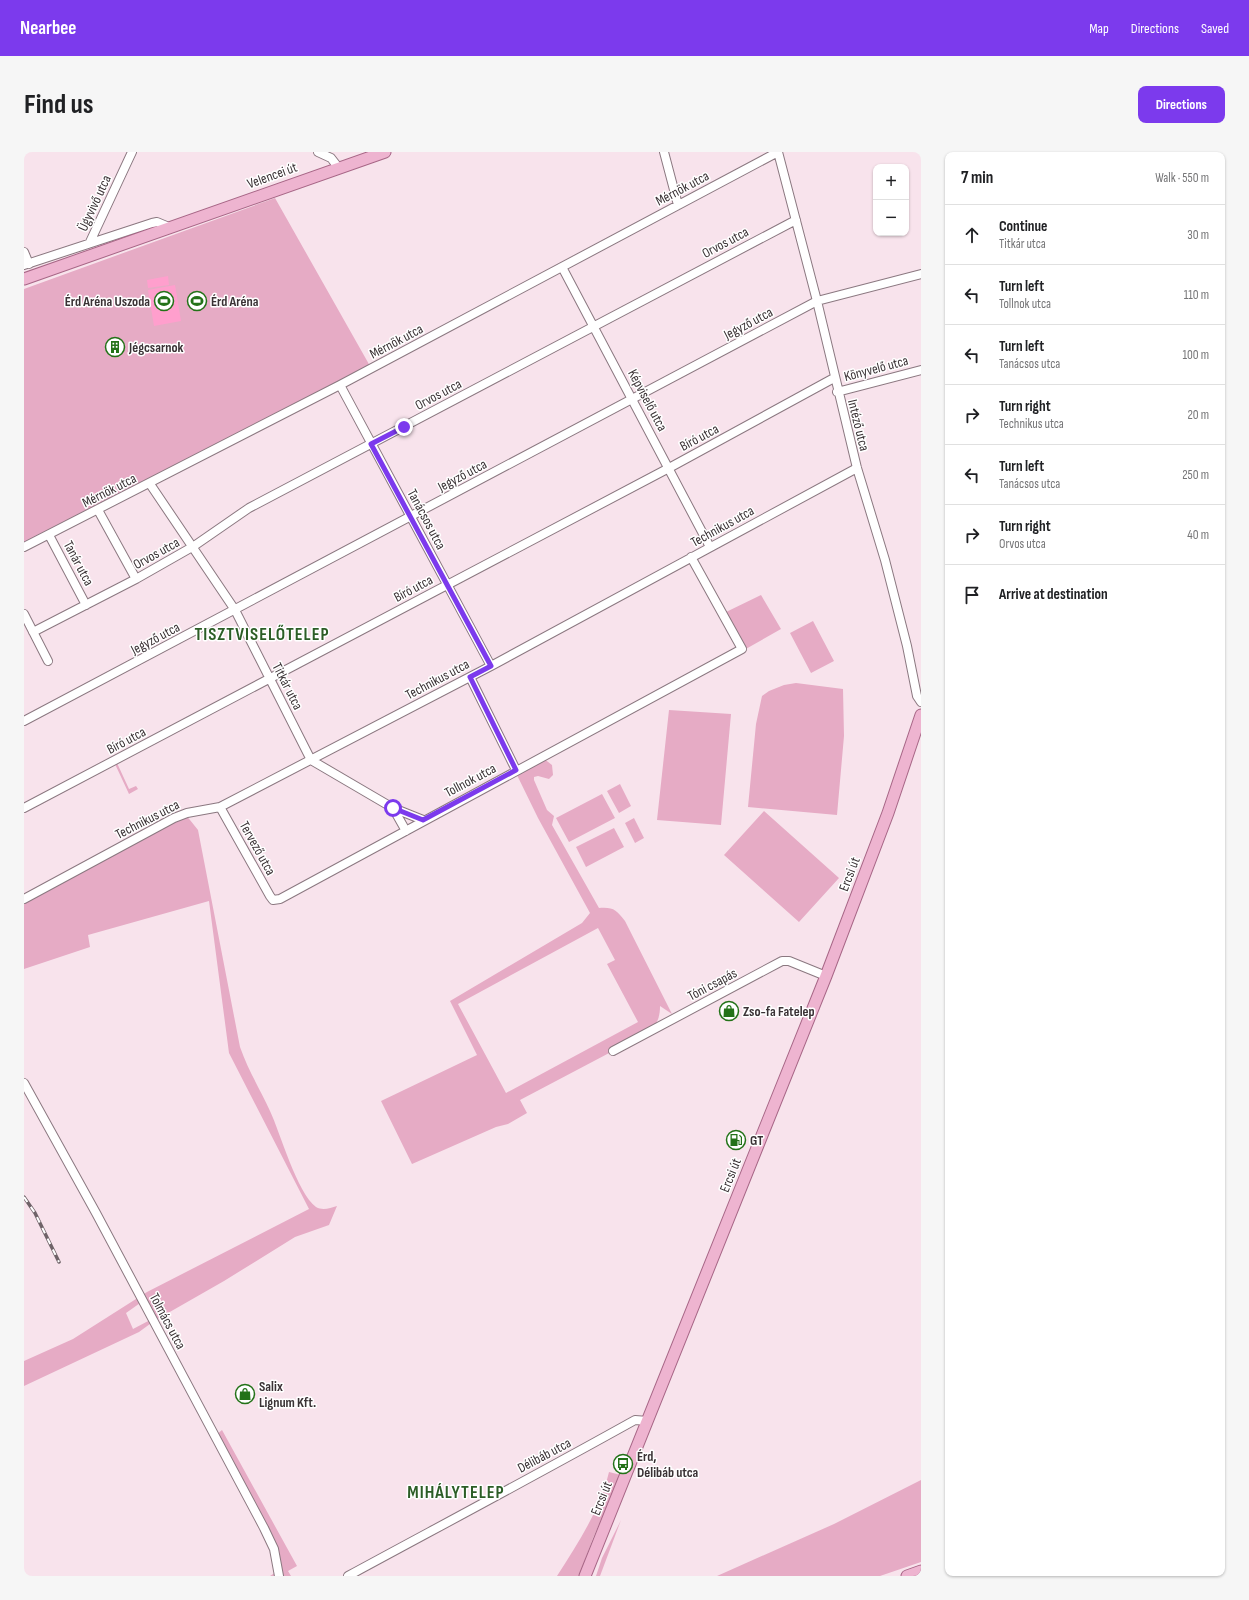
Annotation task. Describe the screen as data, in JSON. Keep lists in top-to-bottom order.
{
  "streets": {
    "main road": ["Velencei út", "Ercsi út"],
    "street": [
      "Mérnök utca",
      "Ügyvivő utca",
      "Orvos utca",
      "Jegyző utca",
      "Könyvelő utca",
      "Képviselő utca",
      "Intéző utca",
      "Bíró utca",
      "Tanácsos utca",
      "Technikus utca",
      "Tanár utca",
      "Titkár utca",
      "Tollnok utca",
      "Tervező utca",
      "Tóni csapás",
      "Tolmács utca",
      "Délibáb utca"
    ]
  },
  "crossings": [
    ["Mérnök utca", "Képviselő utca"],
    ["Mérnök utca", "Intéző utca"],
    ["Mérnök utca", "Tanácsos utca"],
    ["Mérnök utca", "Tanár utca"],
    ["Mérnök utca", "Titkár utca"],
    ["Orvos utca", "Képviselő utca"],
    ["Orvos utca", "Intéző utca"],
    ["Orvos utca", "Tanácsos utca"],
    ["Orvos utca", "Tanár utca"],
    ["Orvos utca", "Titkár utca"],
    ["Jegyző utca", "Képviselő utca"],
    ["Jegyző utca", "Intéző utca"],
    ["Jegyző utca", "Tanácsos utca"],
    ["Jegyző utca", "Titkár utca"],
    ["Könyvelő utca", "Intéző utca"],
    ["Képviselő utca", "Bíró utca"],
    ["Képviselő utca", "Technikus utca"],
    ["Intéző utca", "Bíró utca"],
    ["Intéző utca", "Technikus utca"],
    ["Bíró utca", "Tanácsos utca"],
    ["Bíró utca", "Titkár utca"],
    ["Tanácsos utca", "Technikus utca"],
    ["Technikus utca", "Titkár utca"],
    ["Technikus utca", "Tollnok utca"],
    ["Technikus utca", "Tervező utca"],
    ["Tollnok utca", "Tervező utca"],
    ["Ercsi út", "Tóni csapás"],
    ["Ercsi út", "Délibáb utca"]
  ],
  "districts": ["TISZTVISELŐTELEP", "MIHÁLYTELEP"],
  "places": {
    "sports": ["Érd Aréna Uszoda", "Érd Aréna"],
    "building": ["Jégcsarnok"],
    "shop": ["Zso-fa Fatelep", "Salix Lignum Kft."],
    "fuel station": ["GT"],
    "bus stop": ["Érd, Délibáb utca"]
  },
  "page": {
    "header": "Nearbee",
    "nav": ["Map", "Directions", "Saved"],
    "buttons": "Directions",
    "title": "Find us",
    "heading": ["7 min", "Walk · 550 m"],
    "map_buttons": ["+", "−"],
    "list": [
      ["Continue", "Titkár utca", "30 m"],
      ["Turn left", "Tollnok utca", "110 m"],
      ["Turn left", "Tanácsos utca", "100 m"],
      ["Turn right", "Technikus utca", "20 m"],
      ["Turn left", "Tanácsos utca", "250 m"],
      ["Turn right", "Orvos utca", "40 m"],
      "Arrive at destination"
    ]
  }
}
